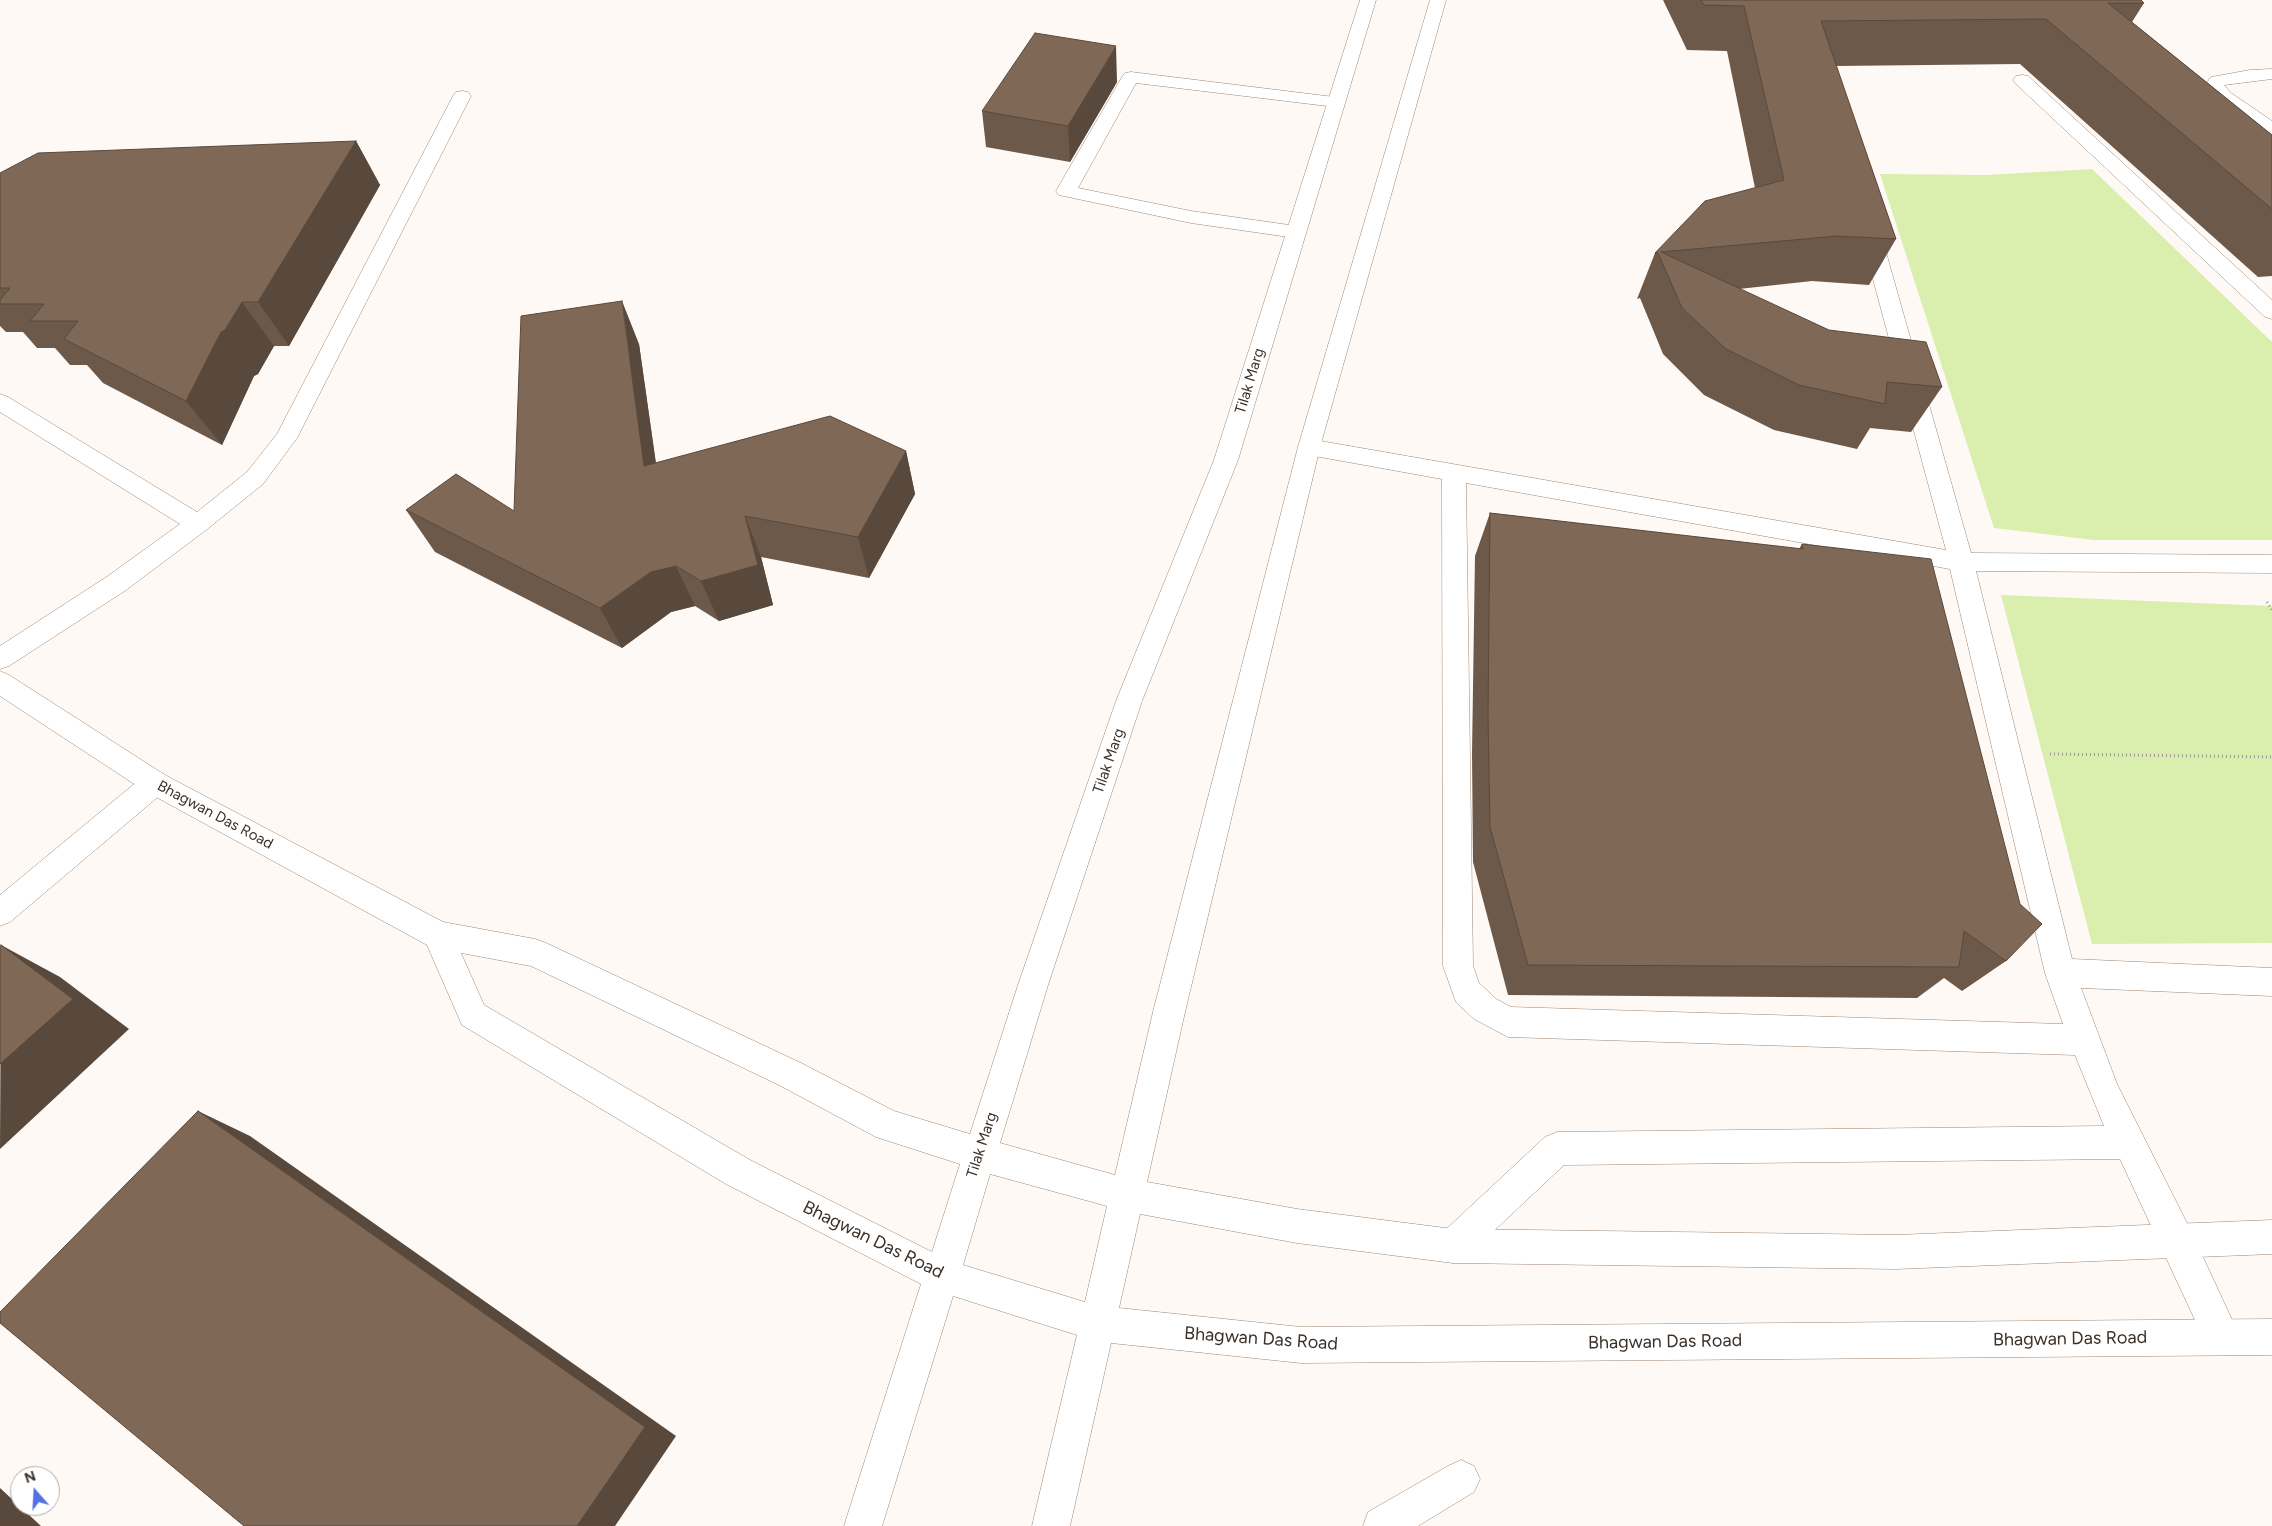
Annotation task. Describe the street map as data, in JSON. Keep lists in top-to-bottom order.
{
  "streets": {
    "main road": ["Tilak Marg", "Bhagwan Das Road"]
  },
  "crossings": [
    ["Tilak Marg", "Bhagwan Das Road"]
  ],
  "north": "top"
}
